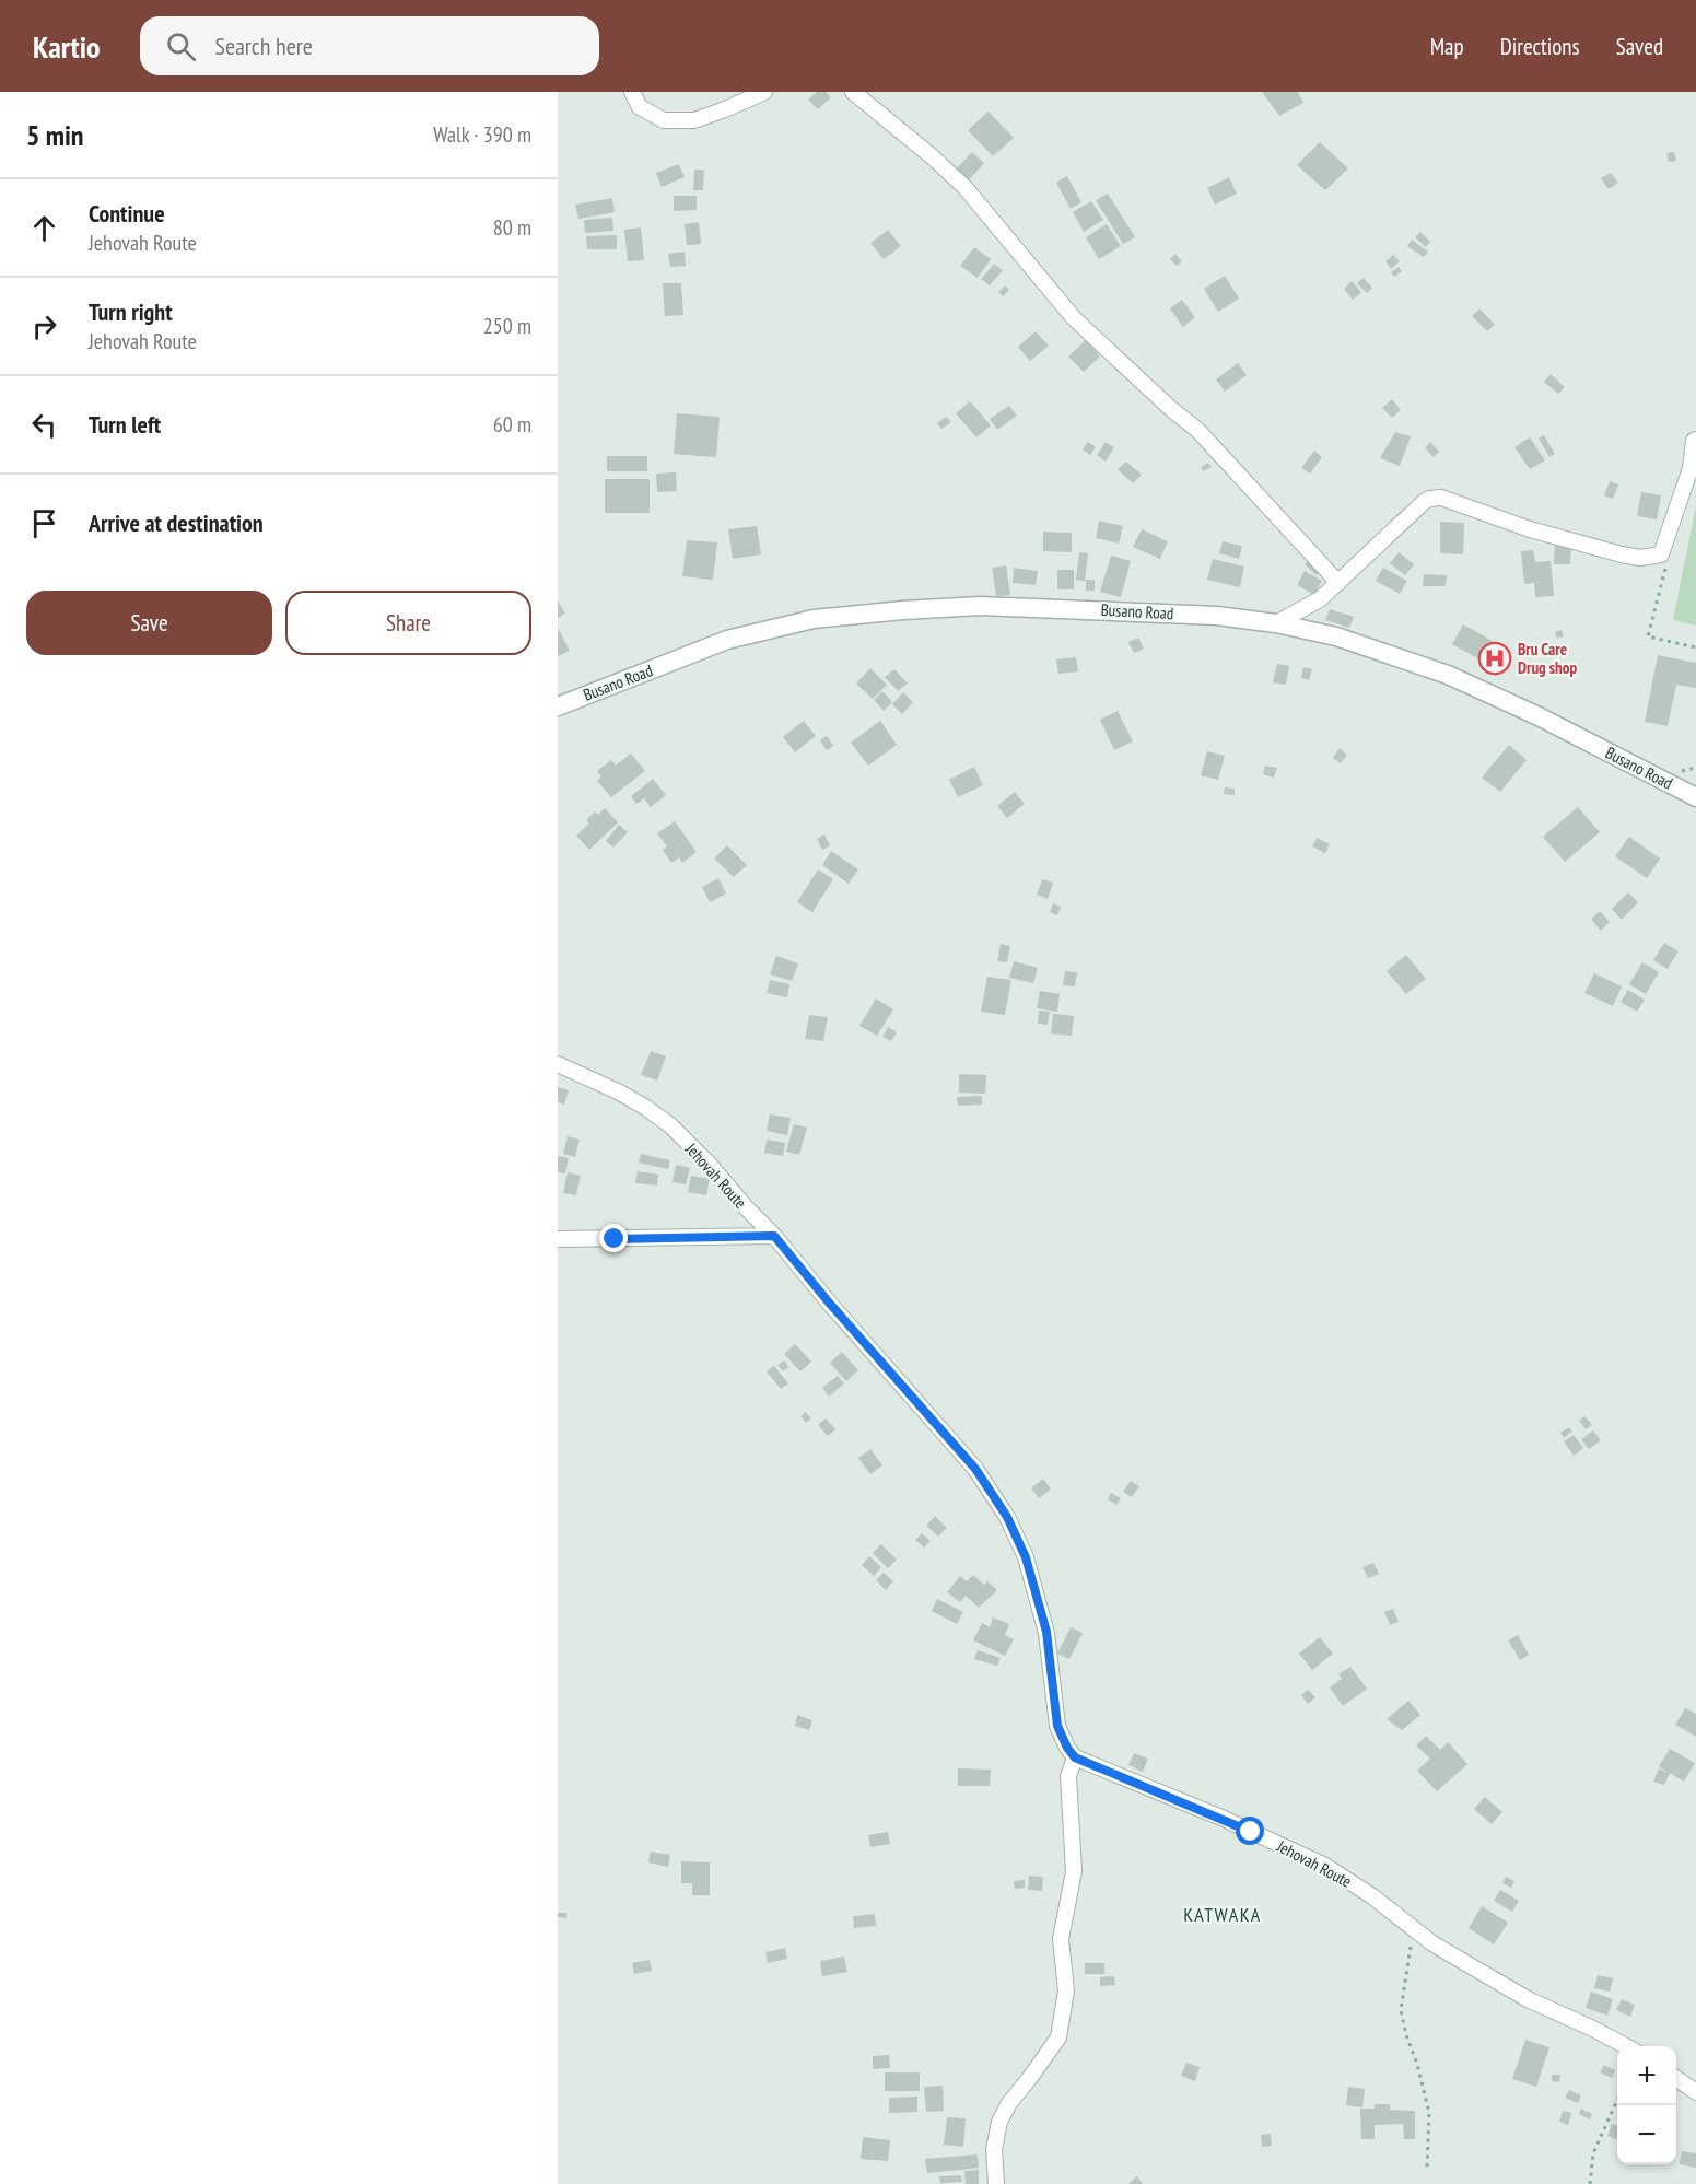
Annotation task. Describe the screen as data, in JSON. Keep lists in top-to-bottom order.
{
  "streets": {
    "street": ["Busano Road", "Jehovah Route"]
  },
  "districts": ["KATWAKA"],
  "places": {
    "hospital": ["Bru Care Drug shop"]
  },
  "page": {
    "header": "Kartio",
    "search": "Search here",
    "nav": ["Map", "Directions", "Saved"],
    "heading": ["5 min", "Walk · 390 m"],
    "list": [
      ["Continue", "Jehovah Route", "80 m"],
      ["Turn right", "Jehovah Route", "250 m"],
      ["Turn left", "60 m"],
      "Arrive at destination"
    ],
    "buttons": ["Save", "Share"],
    "map_buttons": ["+", "−"]
  }
}
